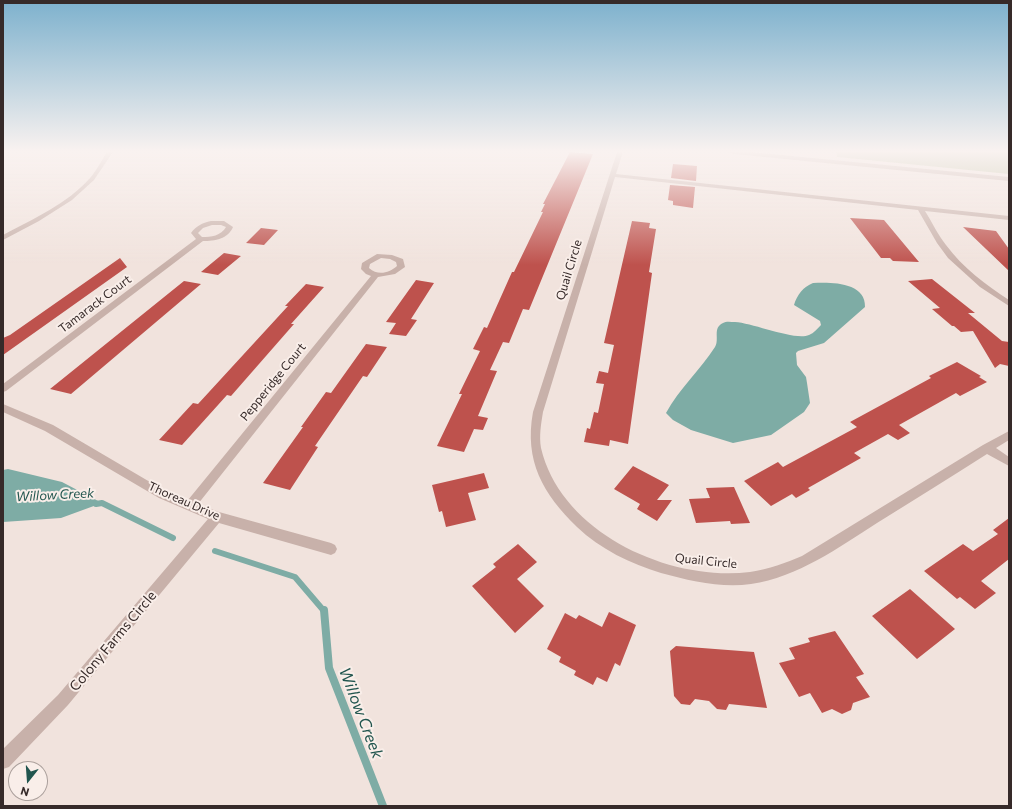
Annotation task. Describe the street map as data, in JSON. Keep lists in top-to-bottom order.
{
  "streets": {
    "street": [
      "Quail Circle",
      "Tamarack Court",
      "Pepperidge Court",
      "Thoreau Drive",
      "Colony Farms Circle"
    ]
  },
  "crossings": [
    ["Pepperidge Court", "Thoreau Drive"],
    ["Thoreau Drive", "Colony Farms Circle"]
  ],
  "water": ["Willow Creek"],
  "north": "bottom"
}
